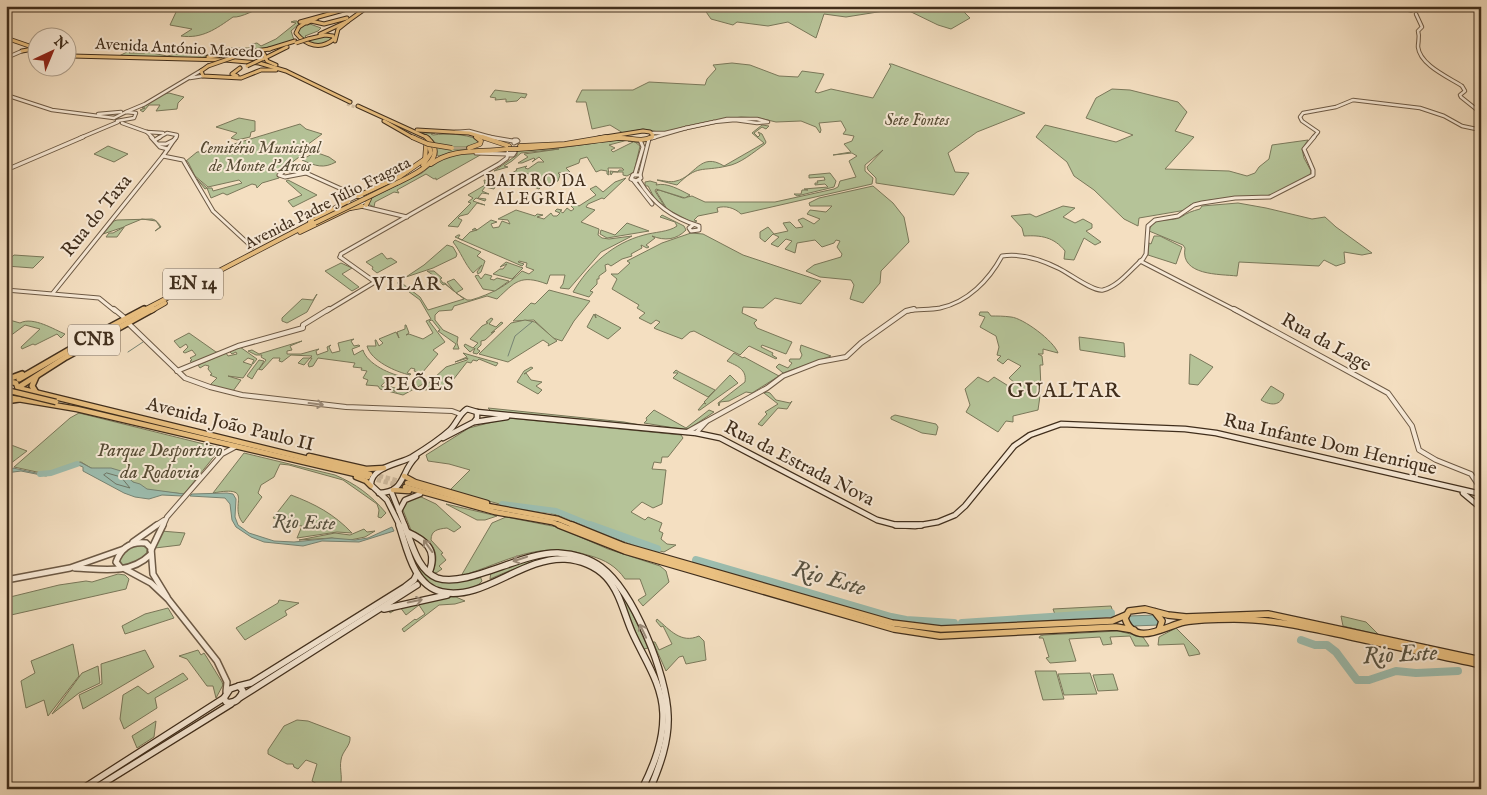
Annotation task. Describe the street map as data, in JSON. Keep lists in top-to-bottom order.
{
  "streets": {
    "highway": [
      "Avenida António Macedo",
      "Avenida Padre Júlio Fragata",
      "EN 14",
      "CNB"
    ],
    "main road": ["Avenida João Paulo II", "Rua Infante Dom Henrique", "Rua da Estrada Nova"],
    "street": ["Rua do Taxa", "Rua da Lage"]
  },
  "crossings": [
    ["Avenida Padre Júlio Fragata", "EN 14"],
    ["EN 14", "Avenida João Paulo II"],
    ["Rua da Lage", "Rua Infante Dom Henrique"],
    ["Rua Infante Dom Henrique", "Rua da Estrada Nova"]
  ],
  "districts": [
    "BAIRRO DA ALEGRIA",
    "VILAR",
    "PEÕES",
    "GUALTAR"
  ],
  "water": ["Rio Este"],
  "parks": ["Sete Fontes", "Cemitério Municipal de Monte d'Arcos", "Parque Desportivo da Rodovia"],
  "north": "top right"
}
